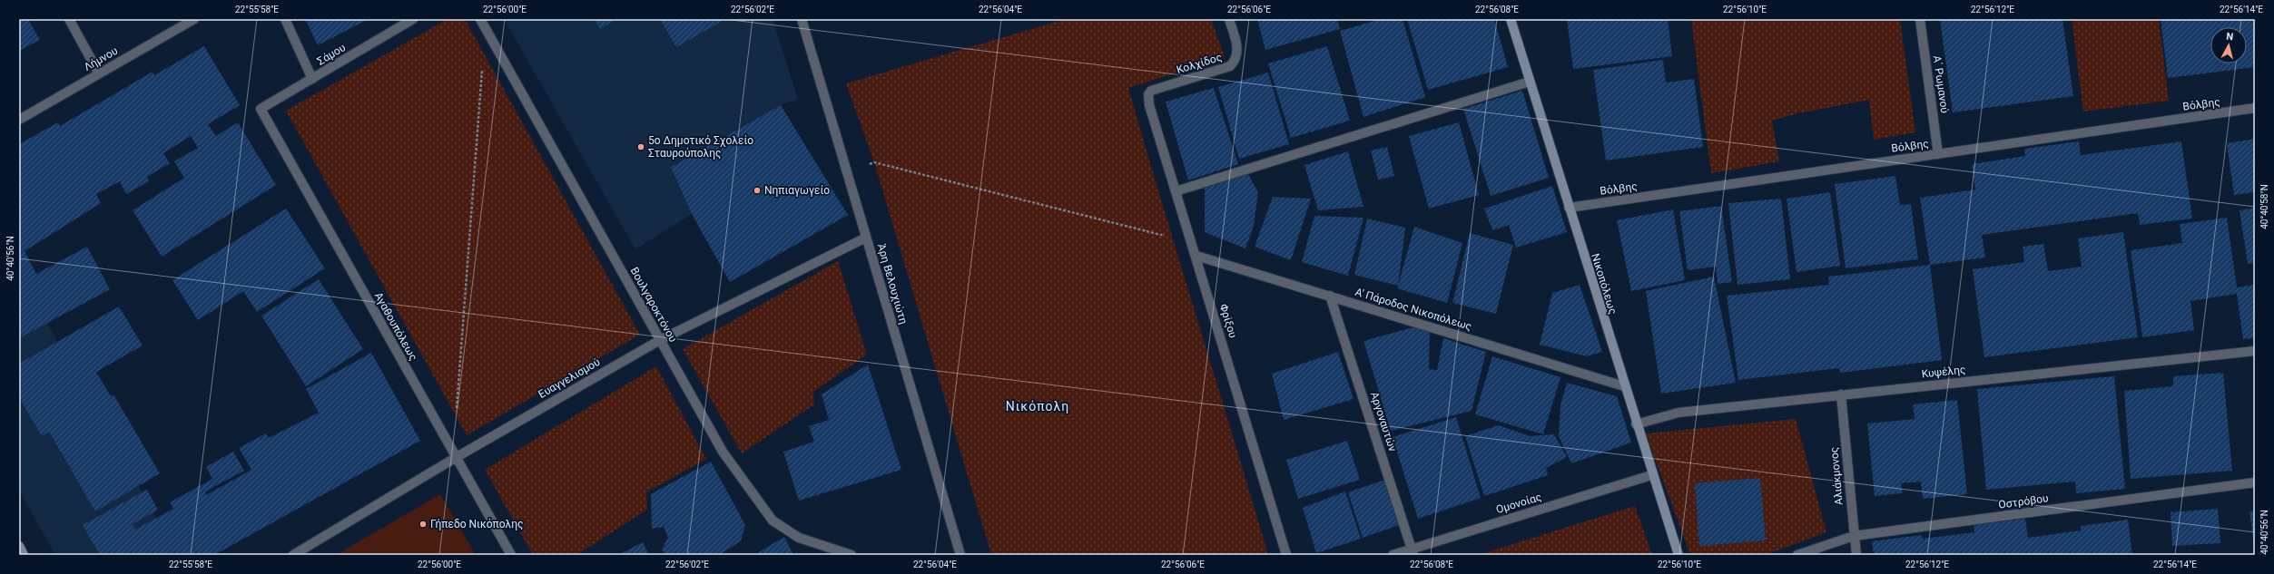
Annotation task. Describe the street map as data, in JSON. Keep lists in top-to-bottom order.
{
  "streets": {
    "street": [
      "Σάμου",
      "Λήμνου",
      "Κολχίδος",
      "Α΄ Ρωμανού",
      "Βόλβης",
      "Άρη Βελουχιώτη",
      "Νικοπόλεως",
      "Βουλγαροκτόνου",
      "Α' Πάροδος Νικοπόλεως",
      "Φρίξου",
      "Αγαθουπόλεως",
      "Κυψέλης",
      "Ευαγγελισμού",
      "Αργοναυτών",
      "Αλιάκμονος",
      "Οστρόβου",
      "Ομονοίας"
    ]
  },
  "crossings": [
    ["Σάμου", "Αγαθουπόλεως"],
    ["Κολχίδος", "Φρίξου"],
    ["Α΄ Ρωμανού", "Βόλβης"],
    ["Βόλβης", "Νικοπόλεως"],
    ["Άρη Βελουχιώτη", "Ευαγγελισμού"],
    ["Νικοπόλεως", "Α' Πάροδος Νικοπόλεως"],
    ["Νικοπόλεως", "Κυψέλης"],
    ["Νικοπόλεως", "Ομονοίας"],
    ["Βουλγαροκτόνου", "Ευαγγελισμού"],
    ["Α' Πάροδος Νικοπόλεως", "Φρίξου"],
    ["Α' Πάροδος Νικοπόλεως", "Αργοναυτών"],
    ["Αγαθουπόλεως", "Ευαγγελισμού"],
    ["Κυψέλης", "Αλιάκμονος"],
    ["Αργοναυτών", "Ομονοίας"],
    ["Αλιάκμονος", "Οστρόβου"]
  ],
  "districts": ["Νικόπολη"],
  "places": ["5ο Δημοτικό Σχολείο Σταυρούπολης", "Νηπιαγωγείο", "Γήπεδο Νικόπολης"],
  "north": "top",
  "coordinates": [
    "22°55'58\"E",
    "22°56'00\"E",
    "22°56'02\"E",
    "22°56'04\"E",
    "22°56'06\"E",
    "22°56'08\"E",
    "22°56'10\"E",
    "22°56'12\"E",
    "22°56'14\"E",
    "40°40'58\"N",
    "40°40'56\"N"
  ]
}
